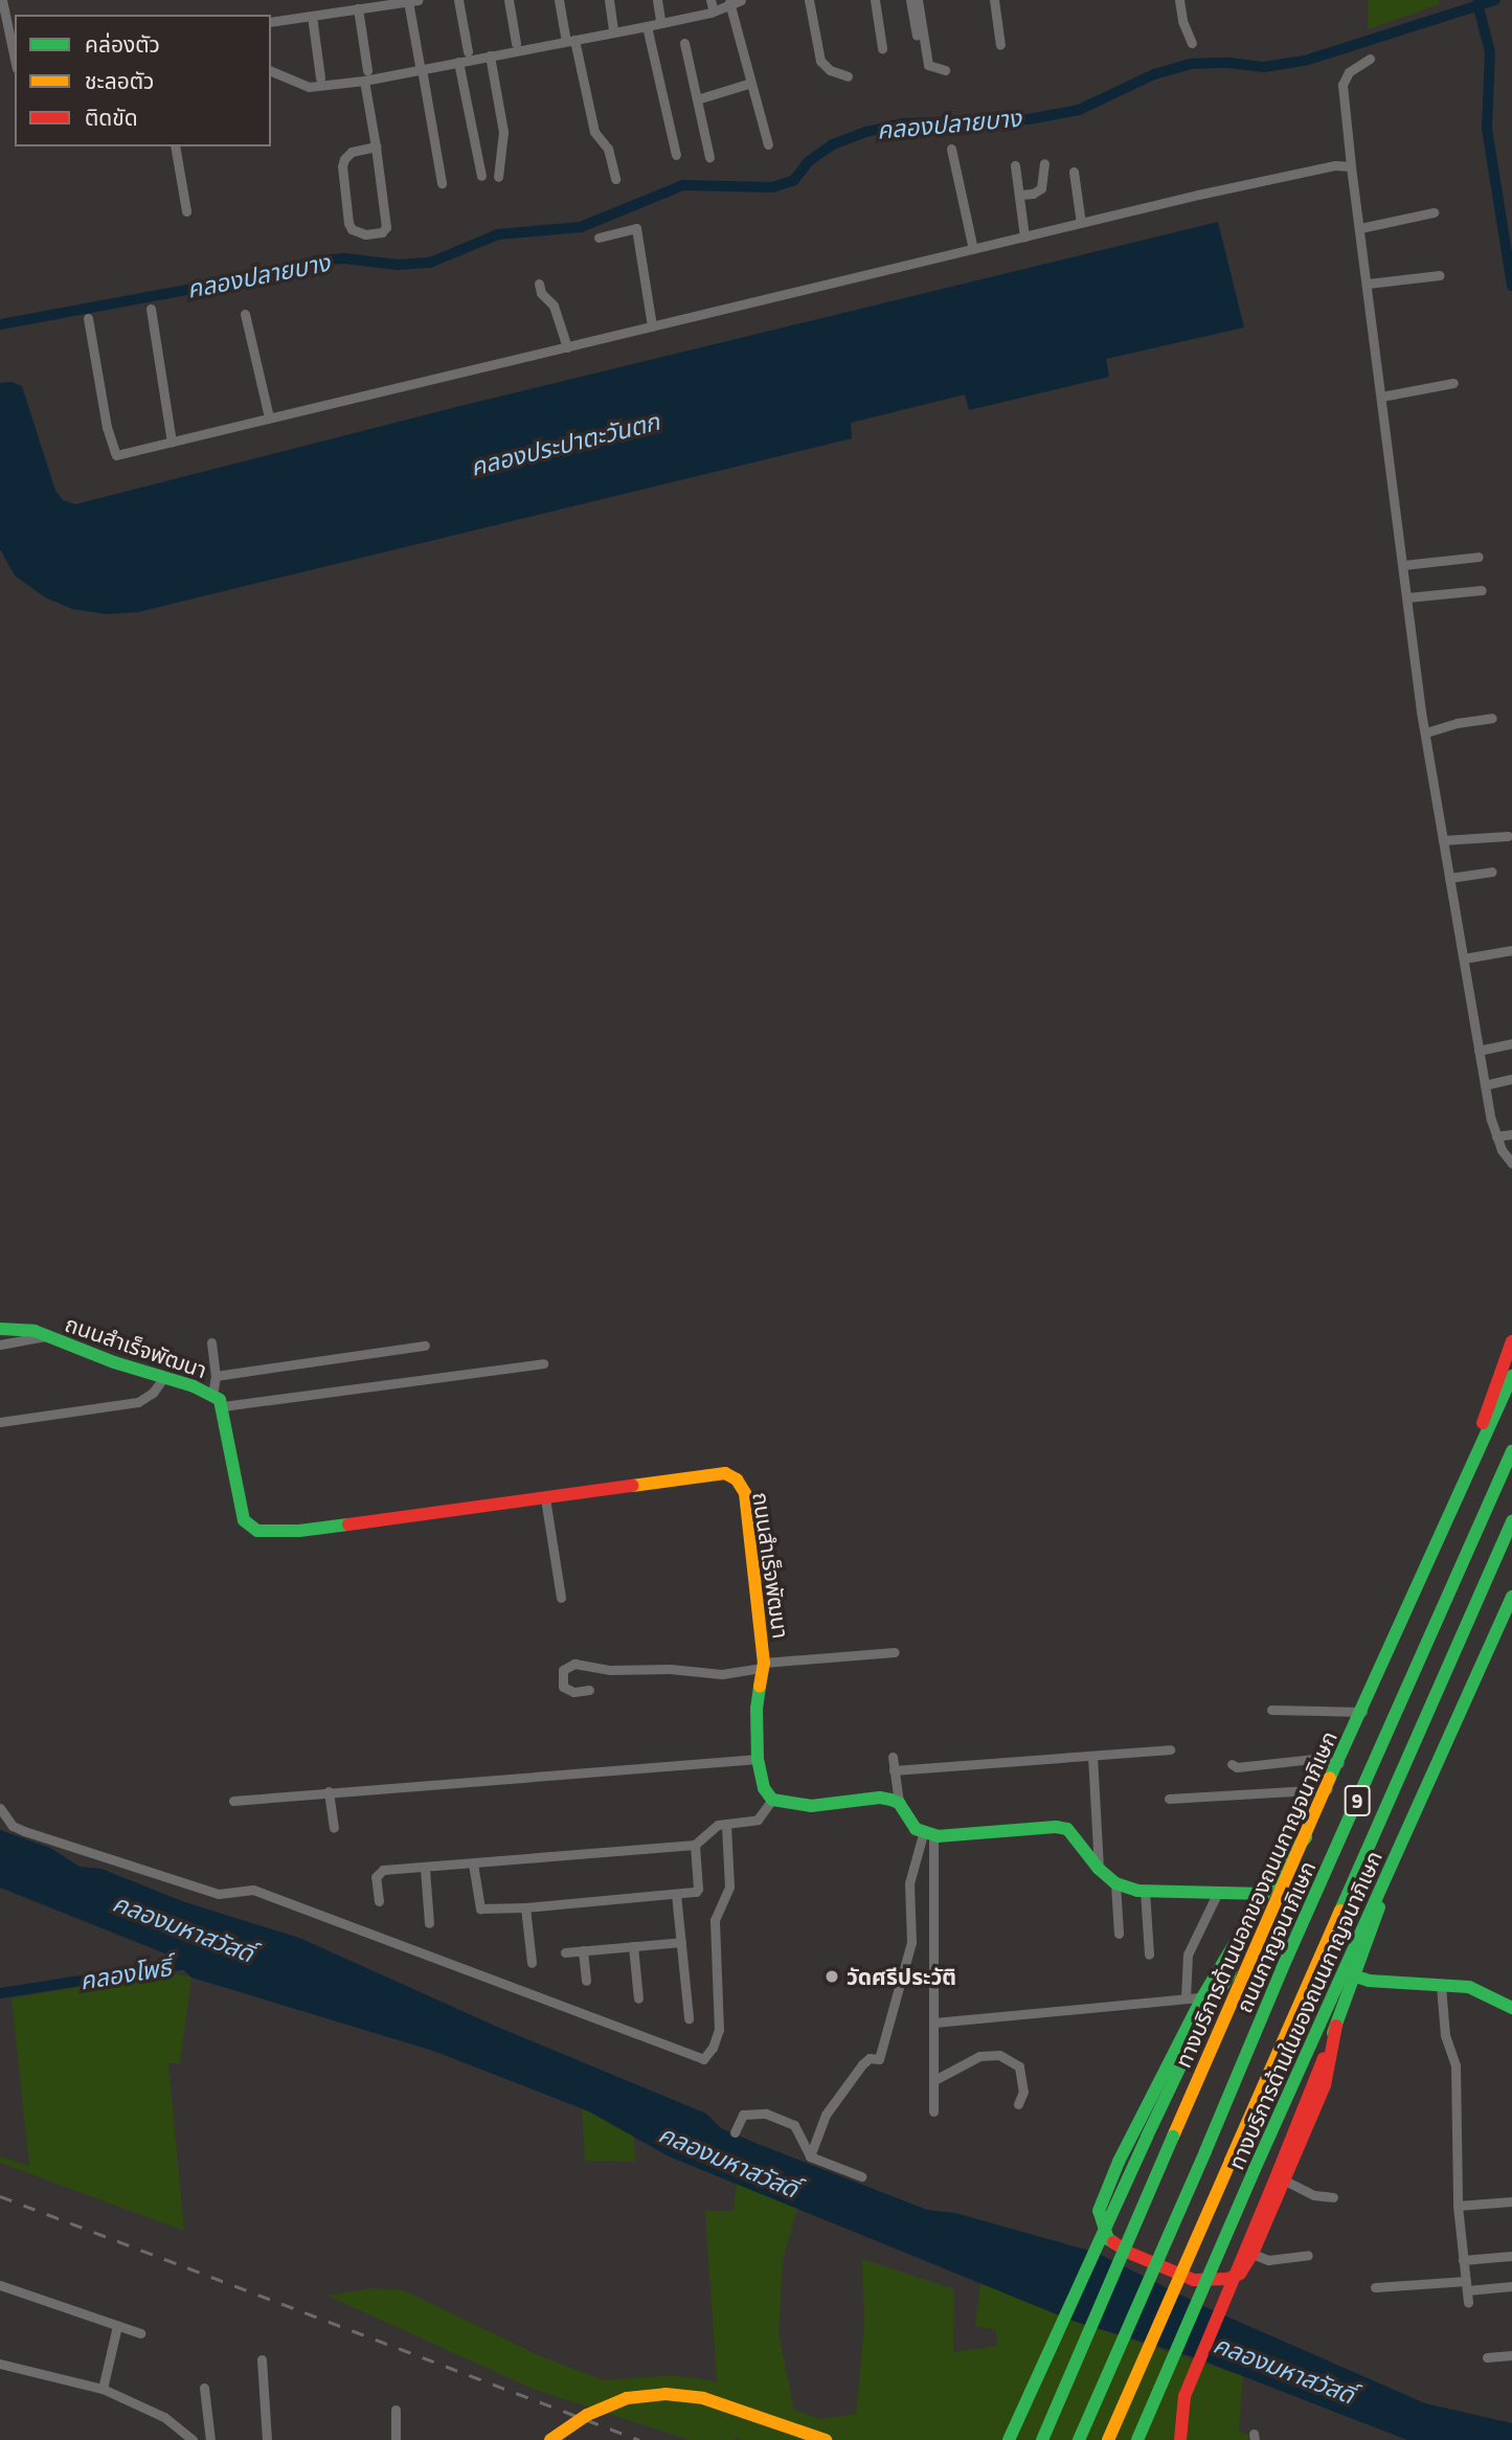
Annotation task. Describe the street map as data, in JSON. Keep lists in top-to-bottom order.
{
  "streets": {
    "main road": [
      "ถนนสำเร็จพัฒนา",
      "9",
      "ทางบริการด้านนอกของถนนกาญจนาภิเษก",
      "ถนนกาญจนาภิเษก",
      "ทางบริการด้านในของถนนกาญจนาภิเษก"
    ]
  },
  "water": [
    "คลองปลายบาง",
    "คลองประปาตะวันตก",
    "คลองมหาสวัสดิ์",
    "คลองโพธิ์"
  ],
  "places": ["วัดศรีประวัติ"],
  "legend": ["คล่องตัว", "ชะลอตัว", "ติดขัด"]
}
